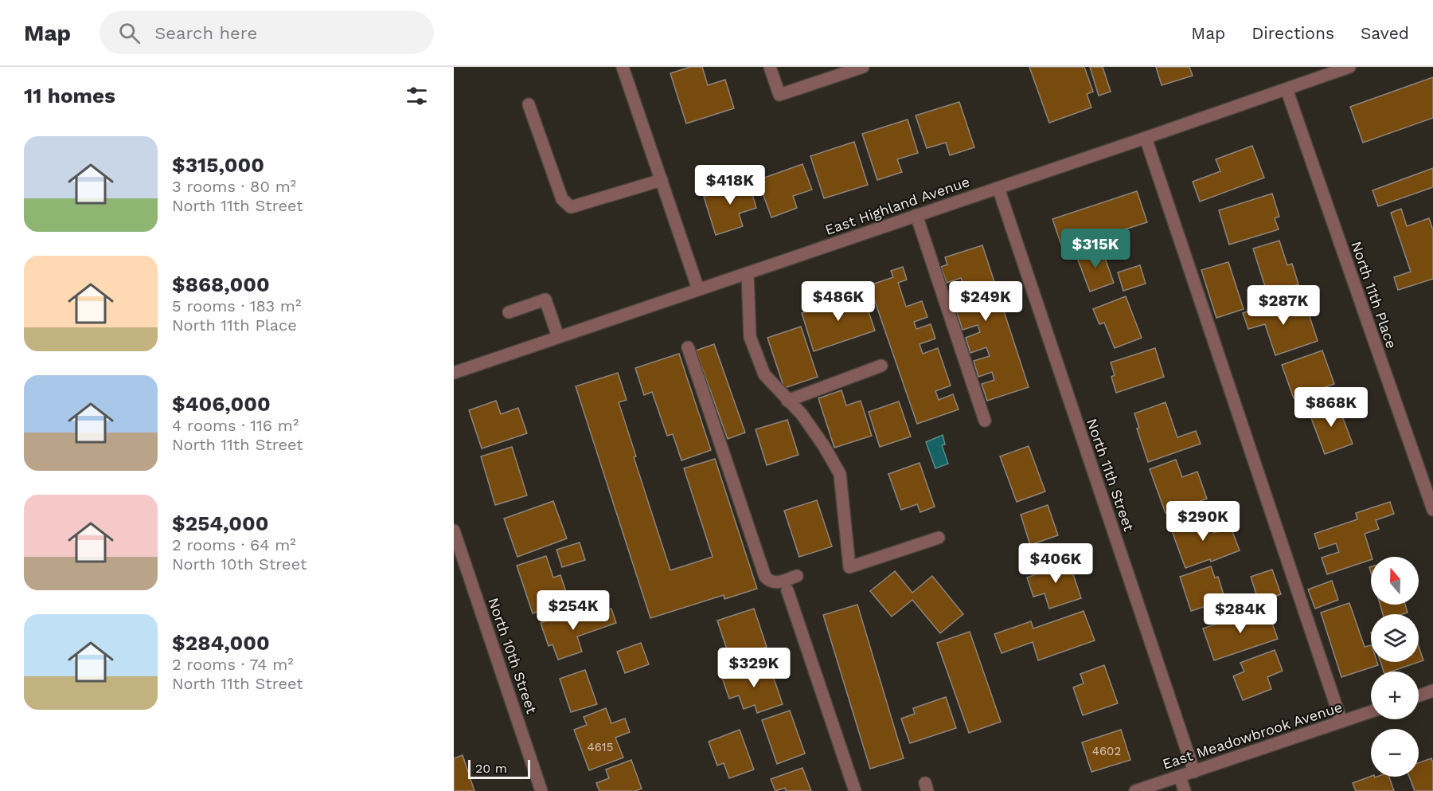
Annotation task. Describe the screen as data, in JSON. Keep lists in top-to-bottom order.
{
  "streets": {
    "street": [
      "East Highland Avenue",
      "North 11th Place",
      "North 11th Street",
      "North 10th Street",
      "East Meadowbrook Avenue"
    ]
  },
  "crossings": [
    ["East Highland Avenue", "North 11th Place"],
    ["East Highland Avenue", "North 11th Street"],
    ["North 11th Street", "East Meadowbrook Avenue"]
  ],
  "house_numbers": ["4615", "4602"],
  "scale_bar": "20 m",
  "north": "top",
  "page": {
    "header": "Map",
    "search": "Search here",
    "nav": ["Map", "Directions", "Saved"],
    "heading": "11 homes",
    "list": [
      {
        "name": "$315,000",
        "note": "3 rooms · 80 m² · North 11th Street"
      },
      {
        "name": "$868,000",
        "note": "5 rooms · 183 m² · North 11th Place"
      },
      {
        "name": "$406,000",
        "note": "4 rooms · 116 m² · North 11th Street"
      },
      {
        "name": "$254,000",
        "note": "2 rooms · 64 m² · North 10th Street"
      },
      {
        "name": "$284,000",
        "note": "2 rooms · 74 m² · North 11th Street"
      }
    ],
    "price": [
      "$418K",
      "$315K",
      "$486K",
      "$249K",
      "$287K",
      "$868K",
      "$290K",
      "$406K",
      "$254K",
      "$284K",
      "$329K"
    ],
    "map_buttons": ["+", "−"],
    "scale": "20 m"
  }
}
